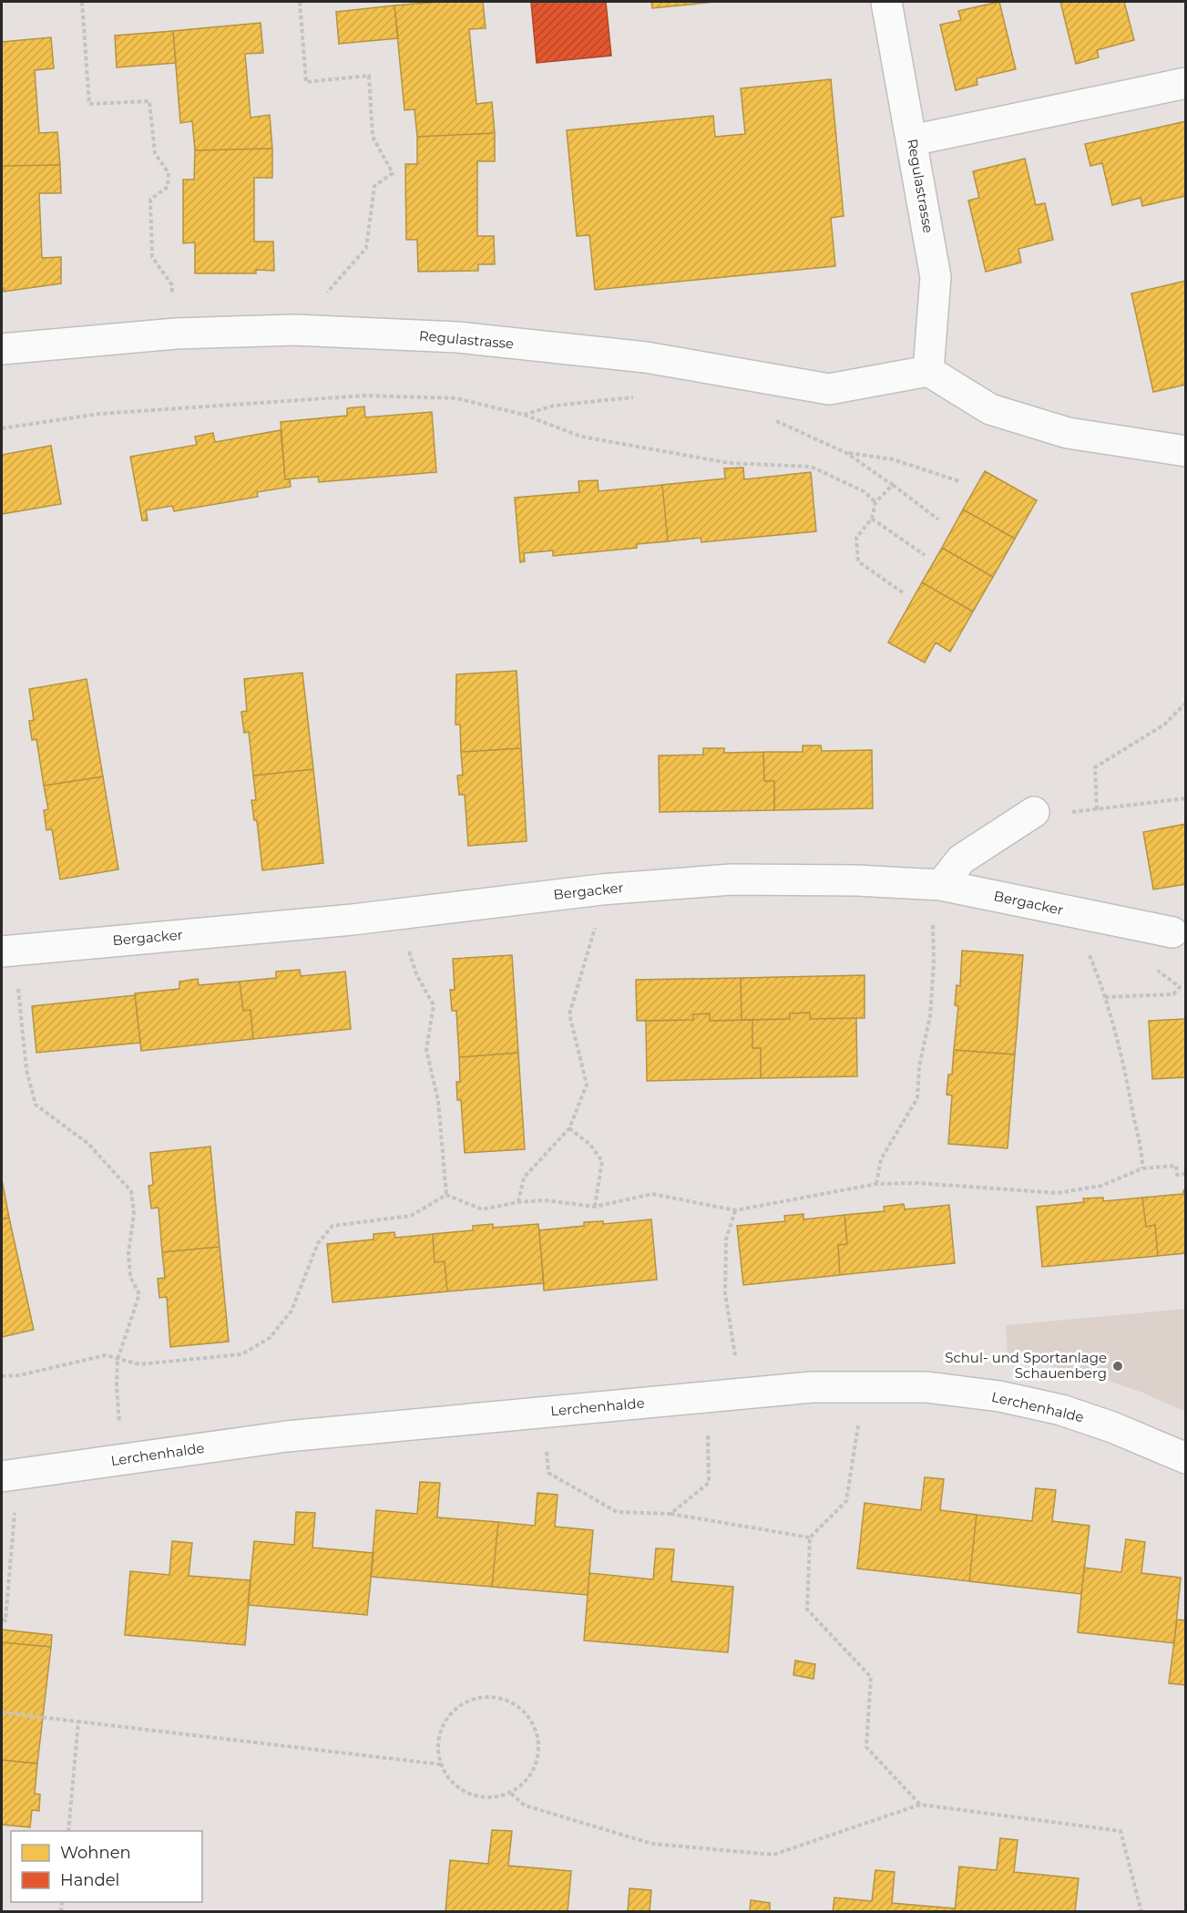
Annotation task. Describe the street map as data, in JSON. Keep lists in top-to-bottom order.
{
  "streets": {
    "street": ["Regulastrasse", "Bergacker", "Lerchenhalde"]
  },
  "places": ["Schul- und Sportanlage Schauenberg"],
  "legend": ["Wohnen", "Handel"]
}
